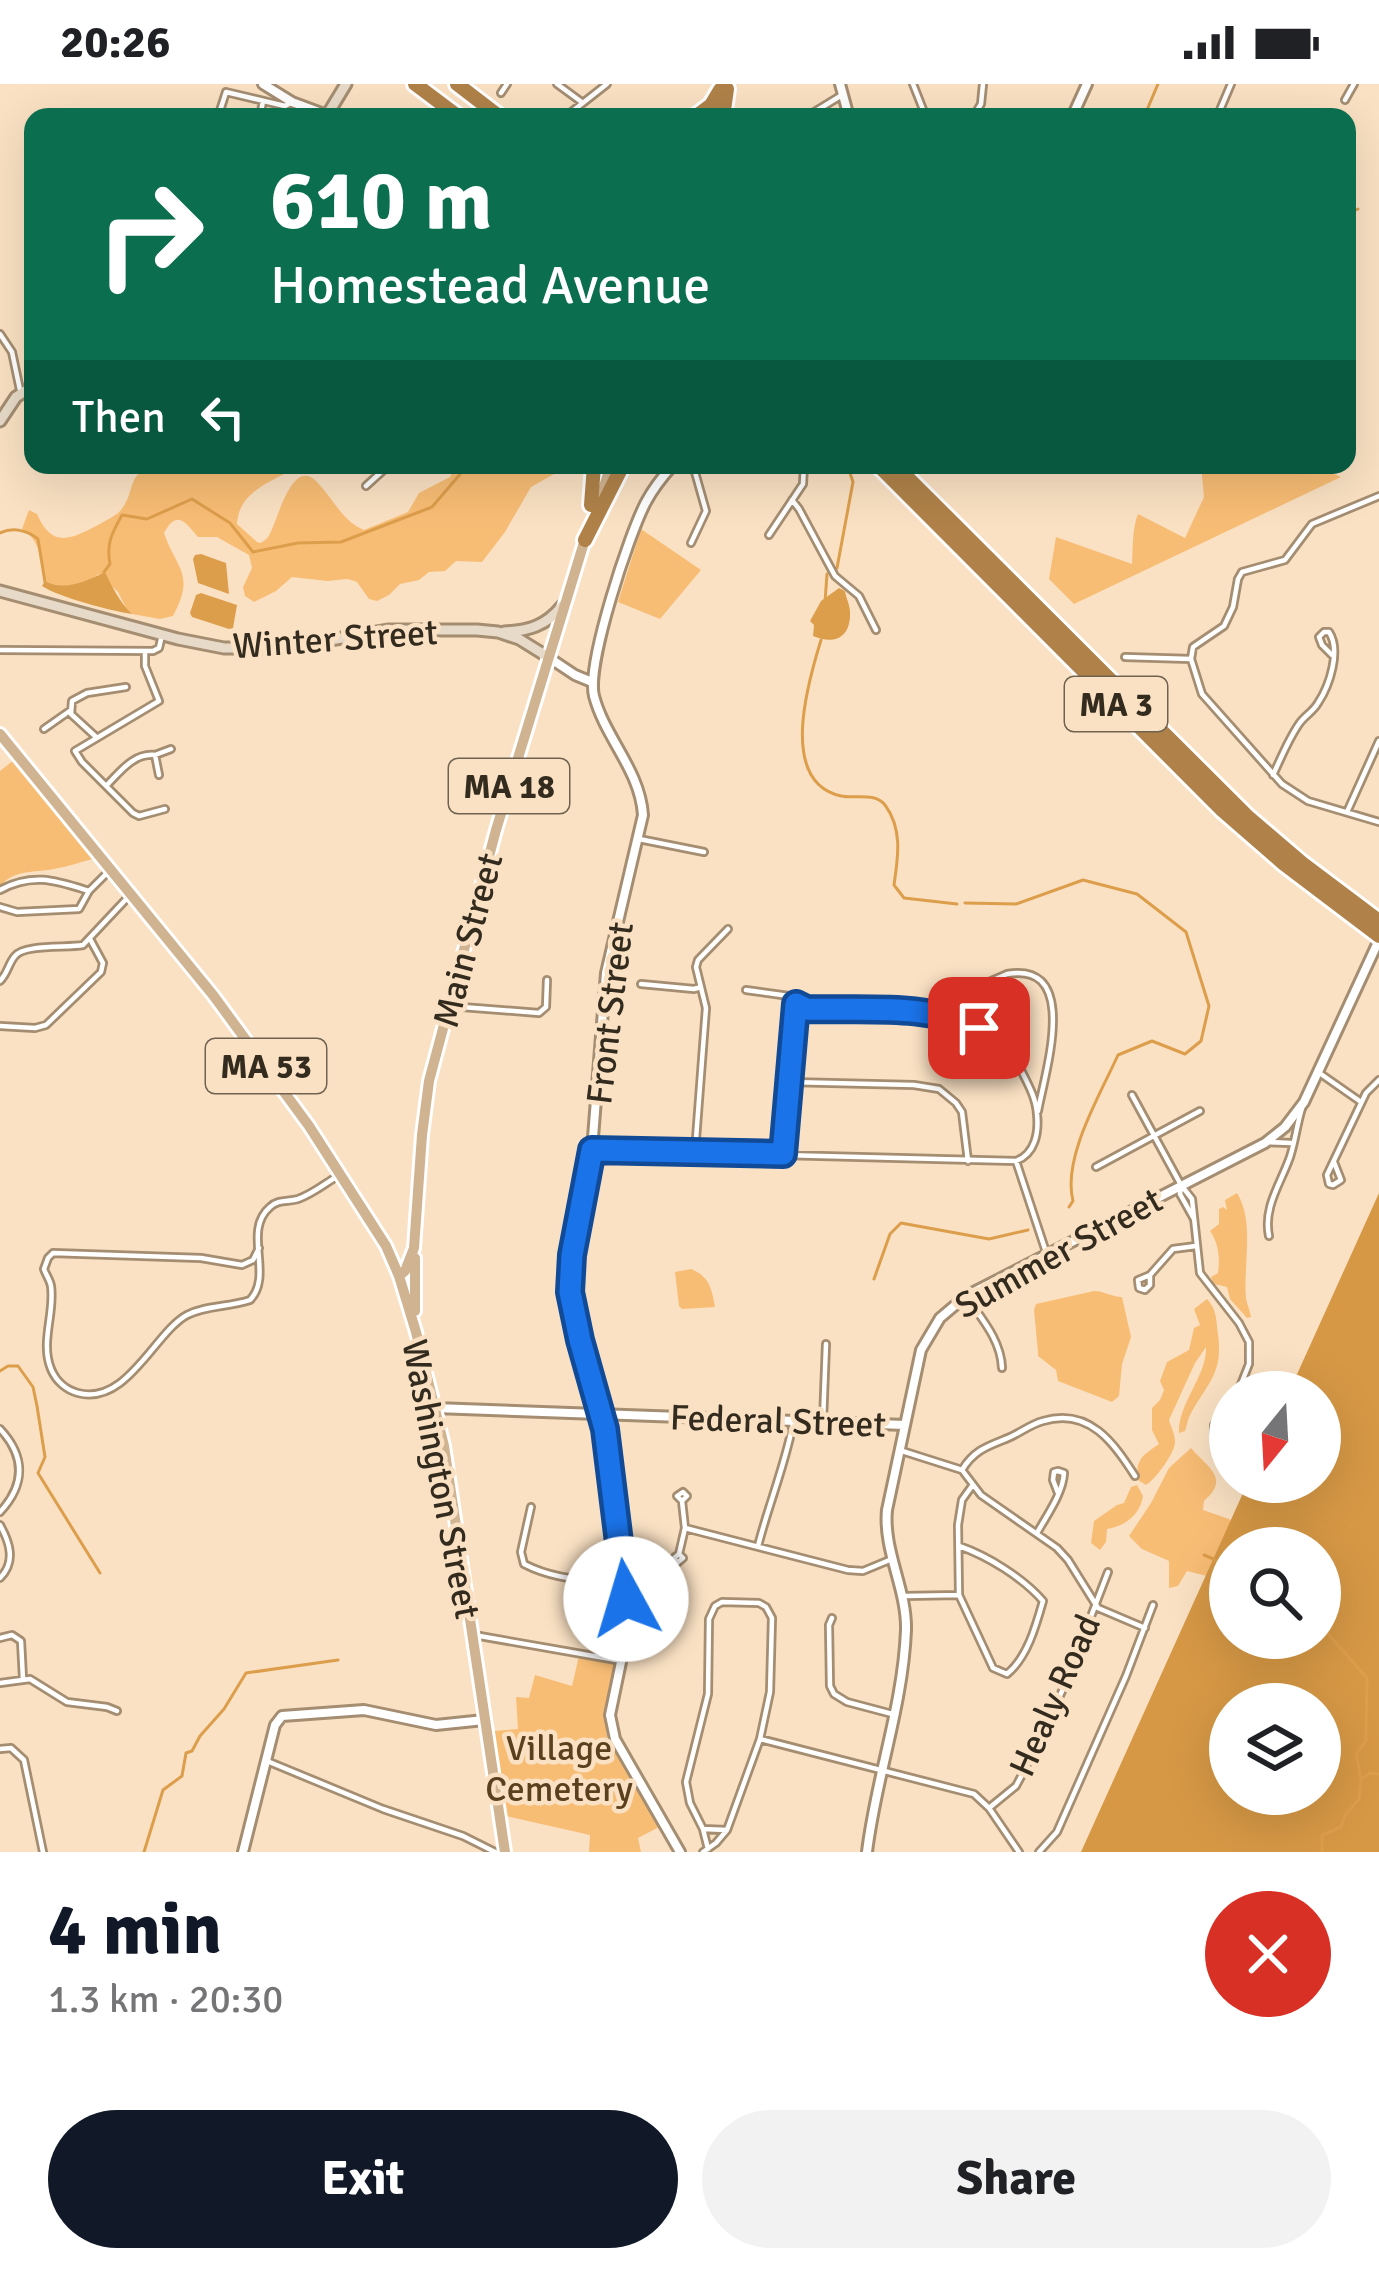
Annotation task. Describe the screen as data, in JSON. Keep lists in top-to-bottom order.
{
  "streets": {
    "highway": ["MA 3"],
    "main road": [
      "Winter Street",
      "MA 18",
      "Main Street",
      "MA 53",
      "Washington Street"
    ],
    "street": [
      "Front Street",
      "Summer Street",
      "Federal Street",
      "Healy Road"
    ]
  },
  "crossings": [
    ["Winter Street", "Main Street"],
    ["Winter Street", "Front Street"],
    ["MA 3", "Summer Street"],
    ["MA 18", "Main Street"],
    ["Main Street", "Washington Street"],
    ["Front Street", "Federal Street"],
    ["Summer Street", "Federal Street"],
    ["Federal Street", "Washington Street"]
  ],
  "parks": ["Village Cemetery"],
  "north": "bottom",
  "page": {
    "status": "20:26",
    "turn": ["610 m", "Homestead Avenue"],
    "then": "Then",
    "heading": ["4 min", "1.3 km · 20:30"],
    "buttons": ["Exit", "Share"]
  }
}
